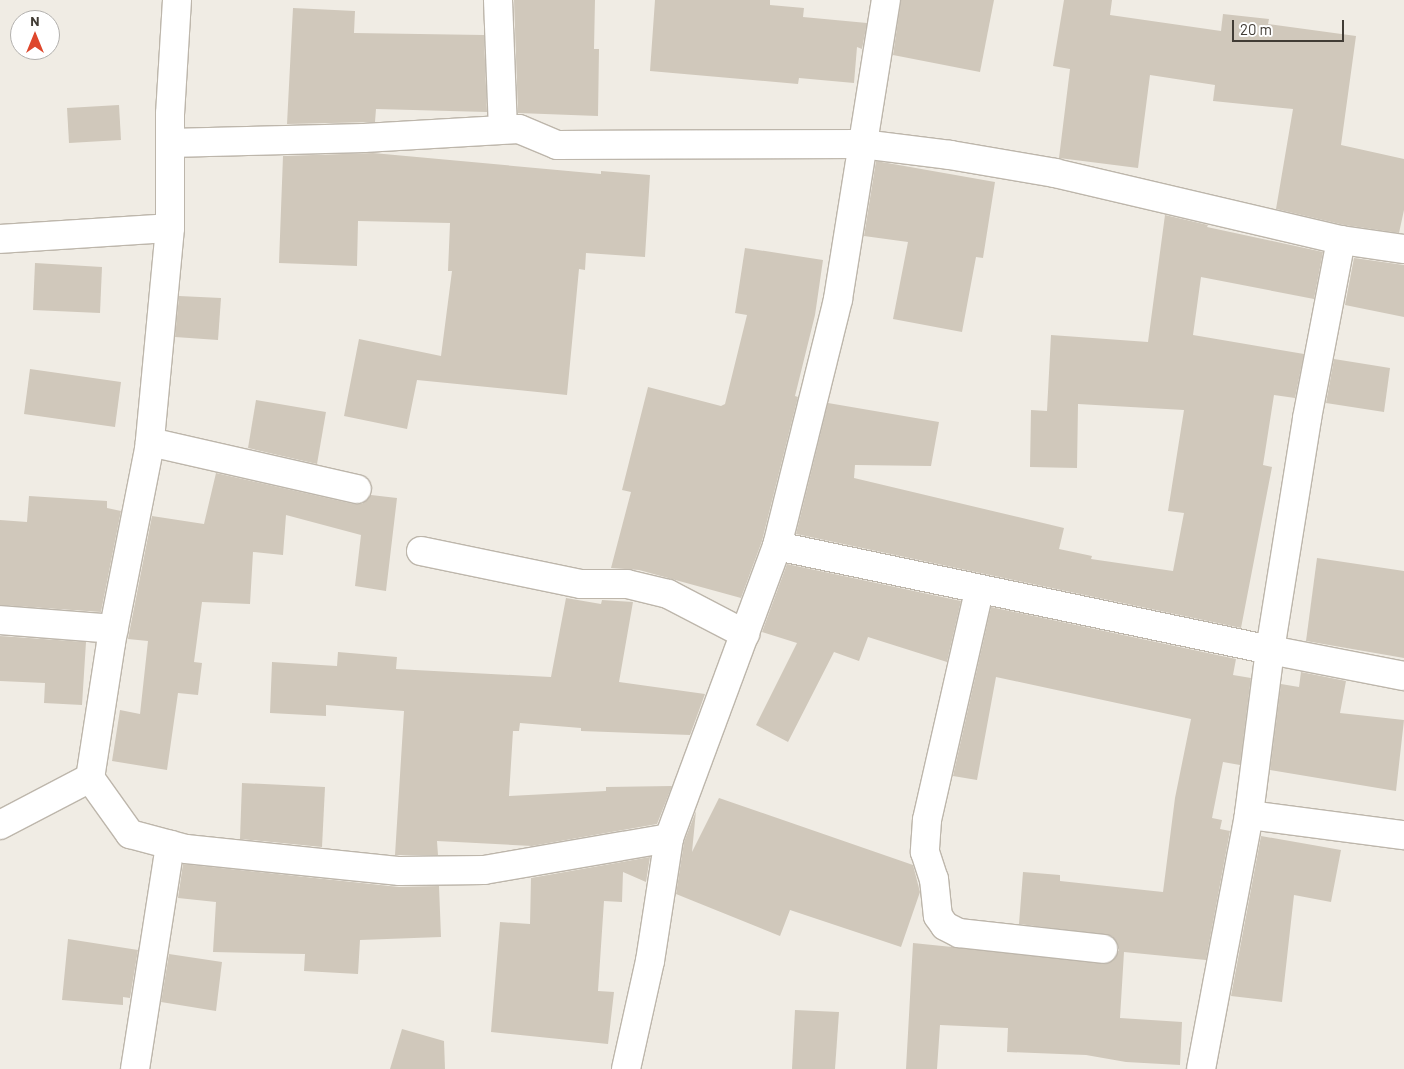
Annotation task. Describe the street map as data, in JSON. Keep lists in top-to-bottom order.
{
  "scale_bar": "20 m",
  "north": "top"
}
